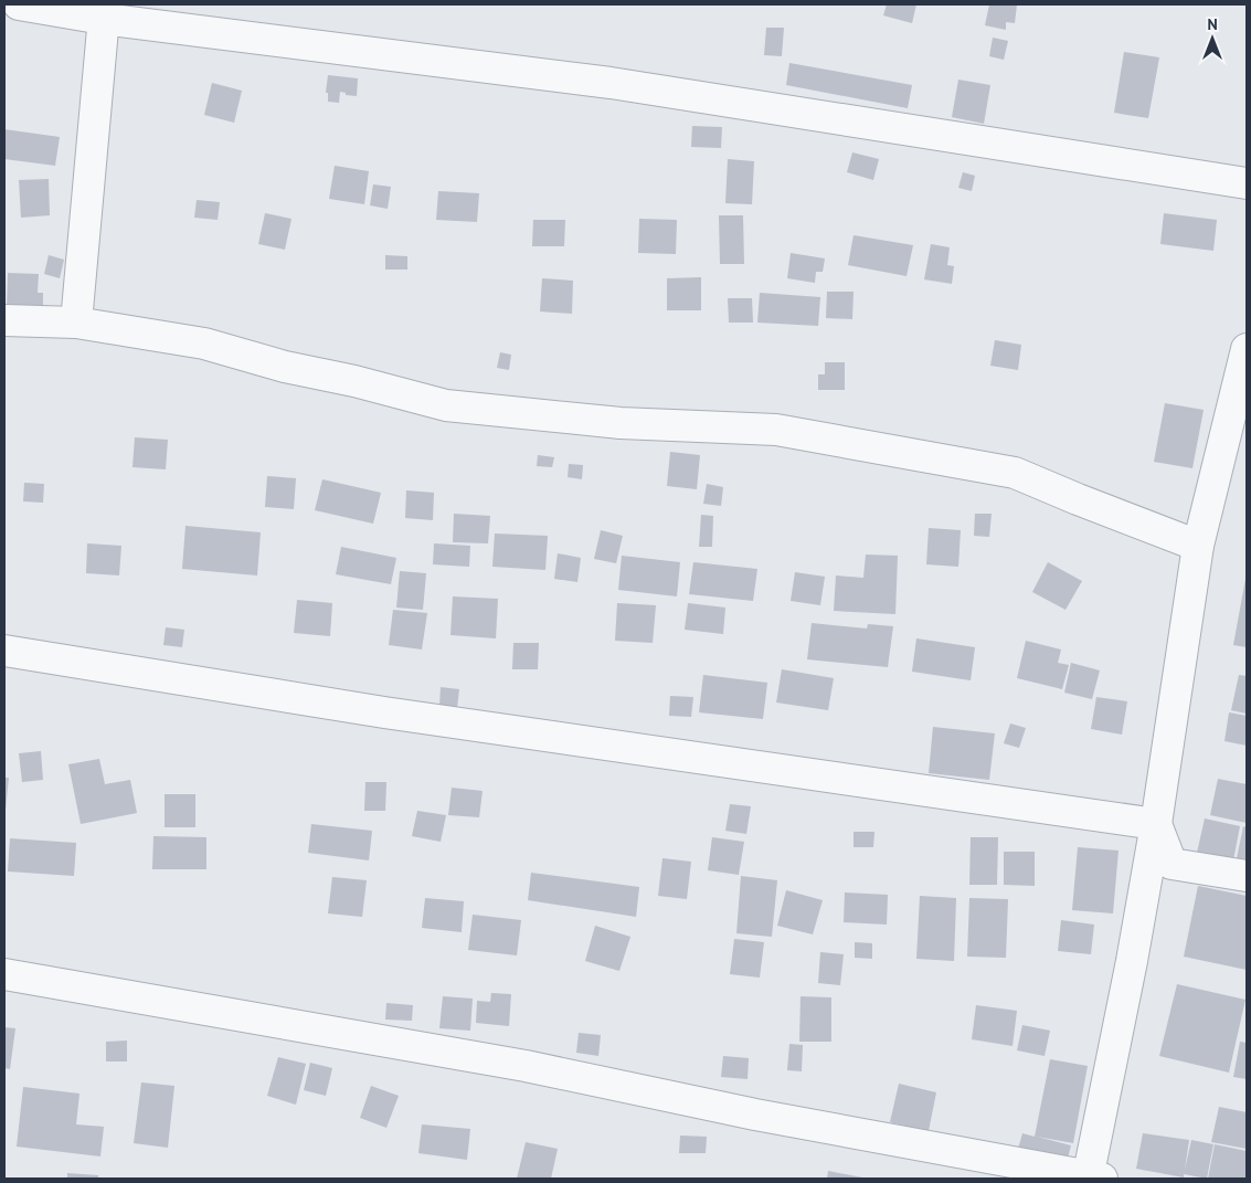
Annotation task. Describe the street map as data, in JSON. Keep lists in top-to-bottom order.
{
  "north": "top"
}
